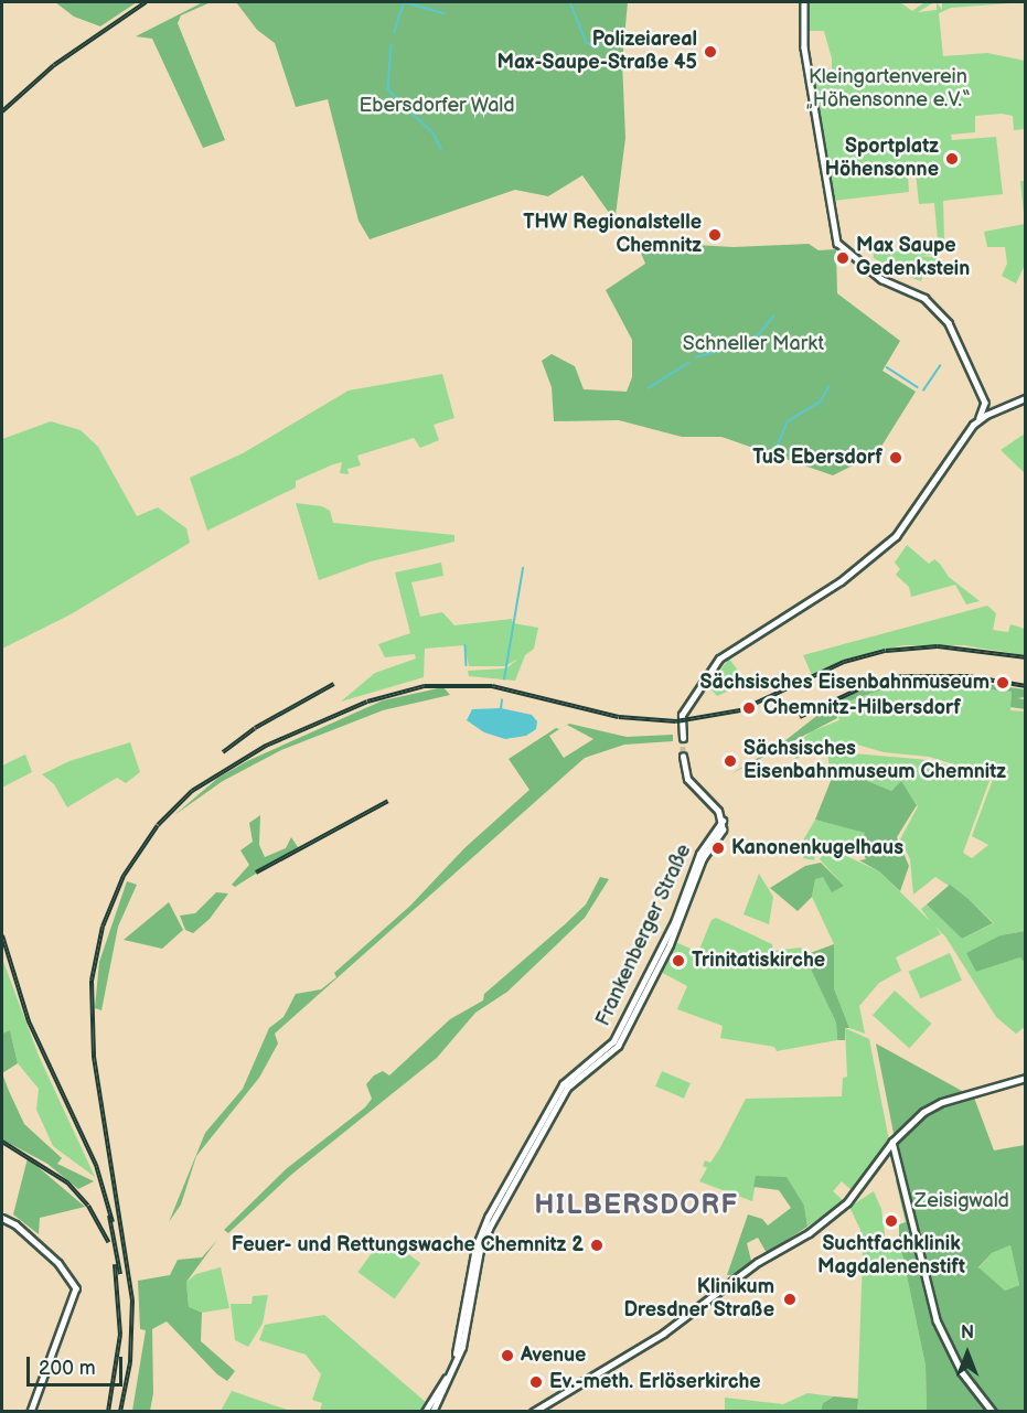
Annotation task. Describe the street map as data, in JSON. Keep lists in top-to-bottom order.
{
  "streets": {
    "main road": ["Frankenberger Straße"]
  },
  "districts": ["HILBERSDORF"],
  "parks": [
    "Kleingartenverein „Höhensonne e.V.“",
    "Ebersdorfer Wald",
    "Schneller Markt",
    "Zeisigwald"
  ],
  "places": [
    "Polizeiareal Max-Saupe-Straße 45",
    "Sportplatz Höhensonne",
    "THW Regionalstelle Chemnitz",
    "Max Saupe Gedenkstein",
    "TuS Ebersdorf",
    "Sächsisches Eisenbahnmuseum",
    "Chemnitz-Hilbersdorf",
    "Sächsisches Eisenbahnmuseum Chemnitz",
    "Kanonenkugelhaus",
    "Trinitatiskirche",
    "Suchtfachklinik Magdalenenstift",
    "Feuer- und Rettungswache Chemnitz 2",
    "Klinikum Dresdner Straße",
    "Avenue",
    "Ev.-meth. Erlöserkirche"
  ],
  "scale_bar": "200 m",
  "north": "top"
}
